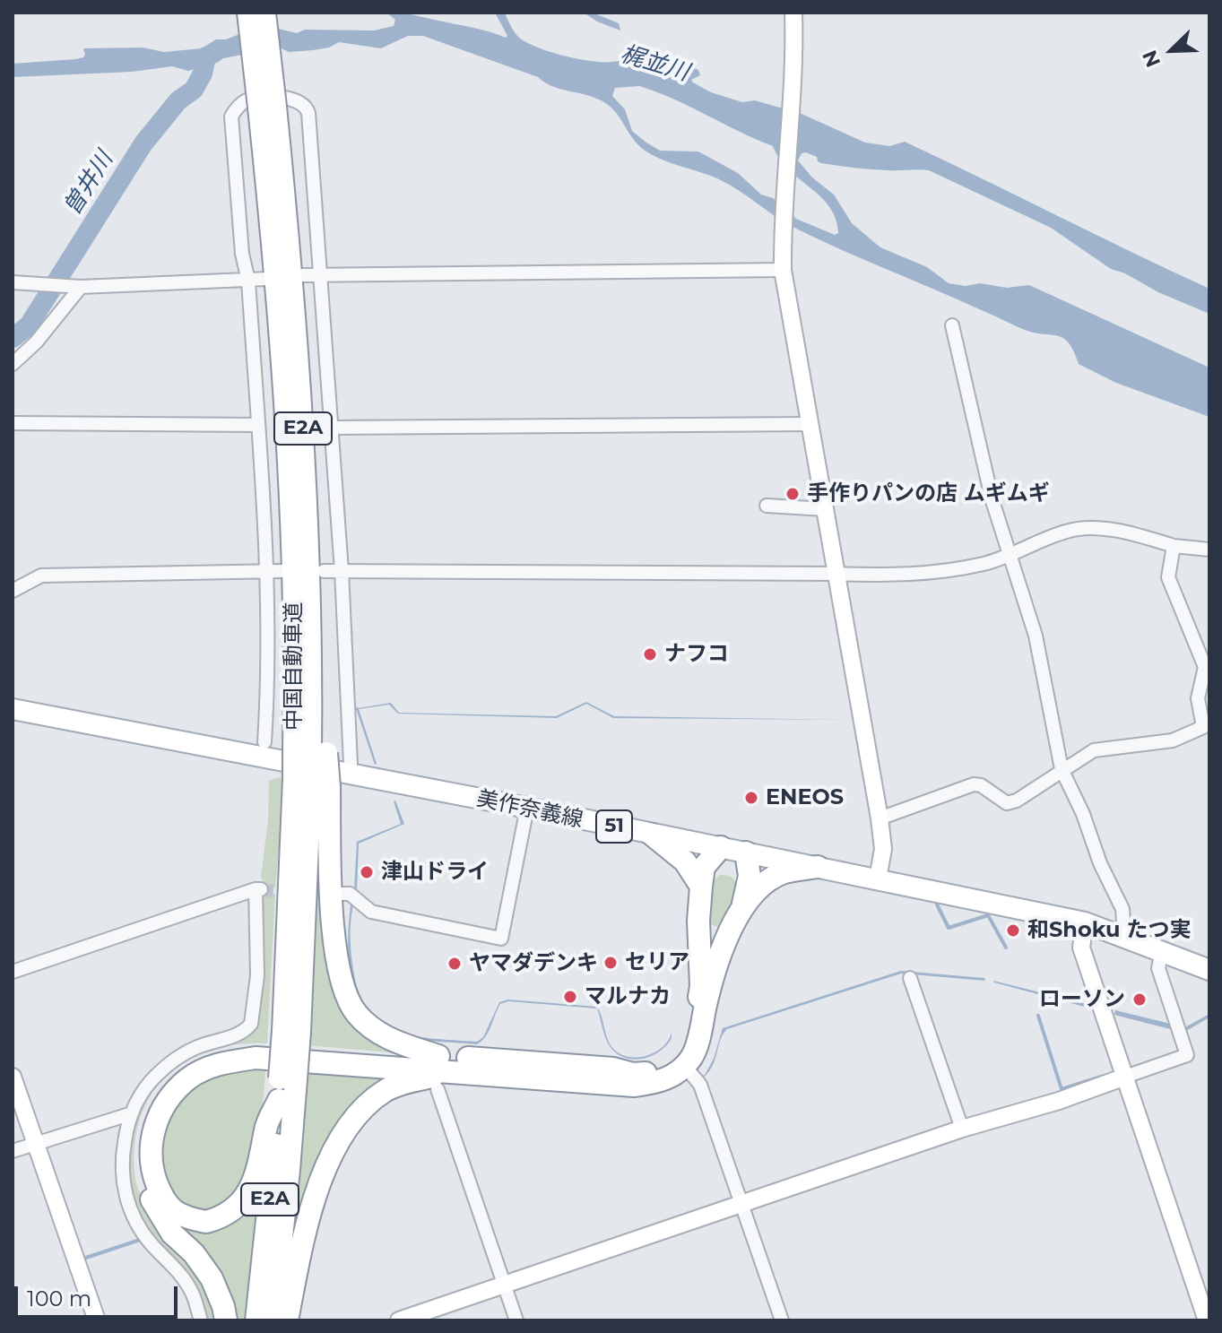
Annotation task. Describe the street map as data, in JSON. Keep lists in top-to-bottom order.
{
  "streets": {
    "highway": ["E2A", "中国自動車道"],
    "main road": ["美作奈義線", "51"]
  },
  "water": ["梶並川", "曽井川"],
  "places": [
    "手作りパンの店 ムギムギ",
    "ナフコ",
    "ENEOS",
    "津山ドライ",
    "和Shoku たつ実",
    "セリア",
    "ヤマダデンキ",
    "マルナカ",
    "ローソン"
  ],
  "scale_bar": "100 m",
  "north": "bottom left"
}
